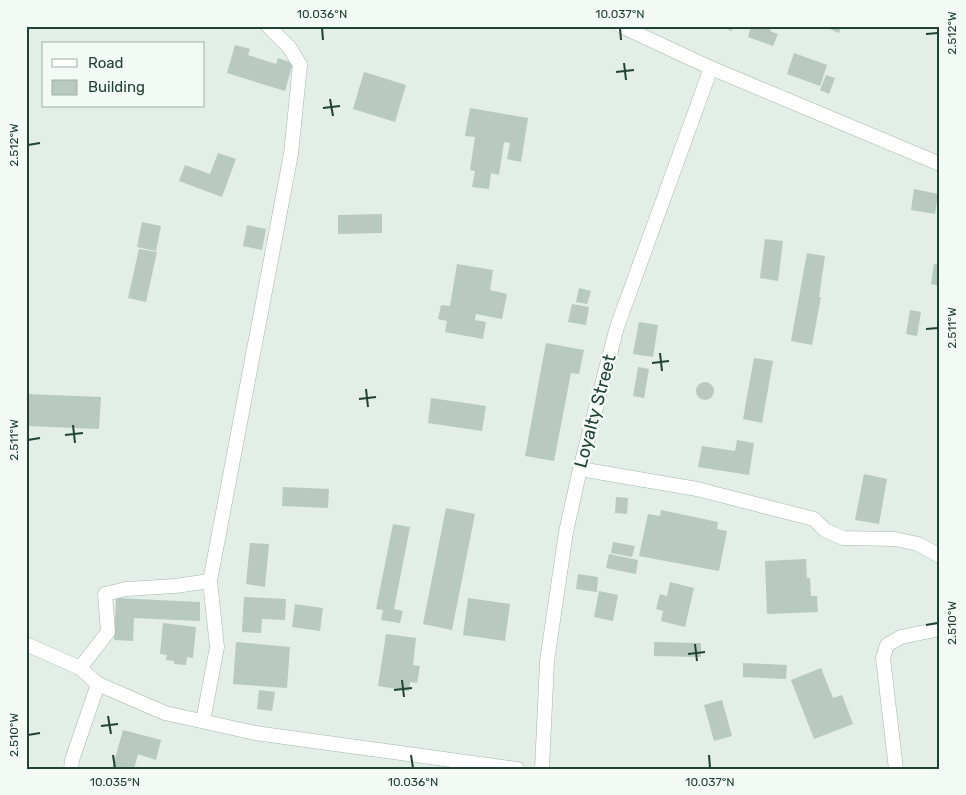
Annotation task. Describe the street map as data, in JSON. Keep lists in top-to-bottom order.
{
  "streets": {
    "street": ["Loyalty Street"]
  },
  "legend": ["Road", "Building"],
  "coordinates": [
    "10.036°N",
    "10.037°N",
    "2.512°W",
    "2.511°W",
    "2.510°W",
    "10.035°N"
  ]
}
